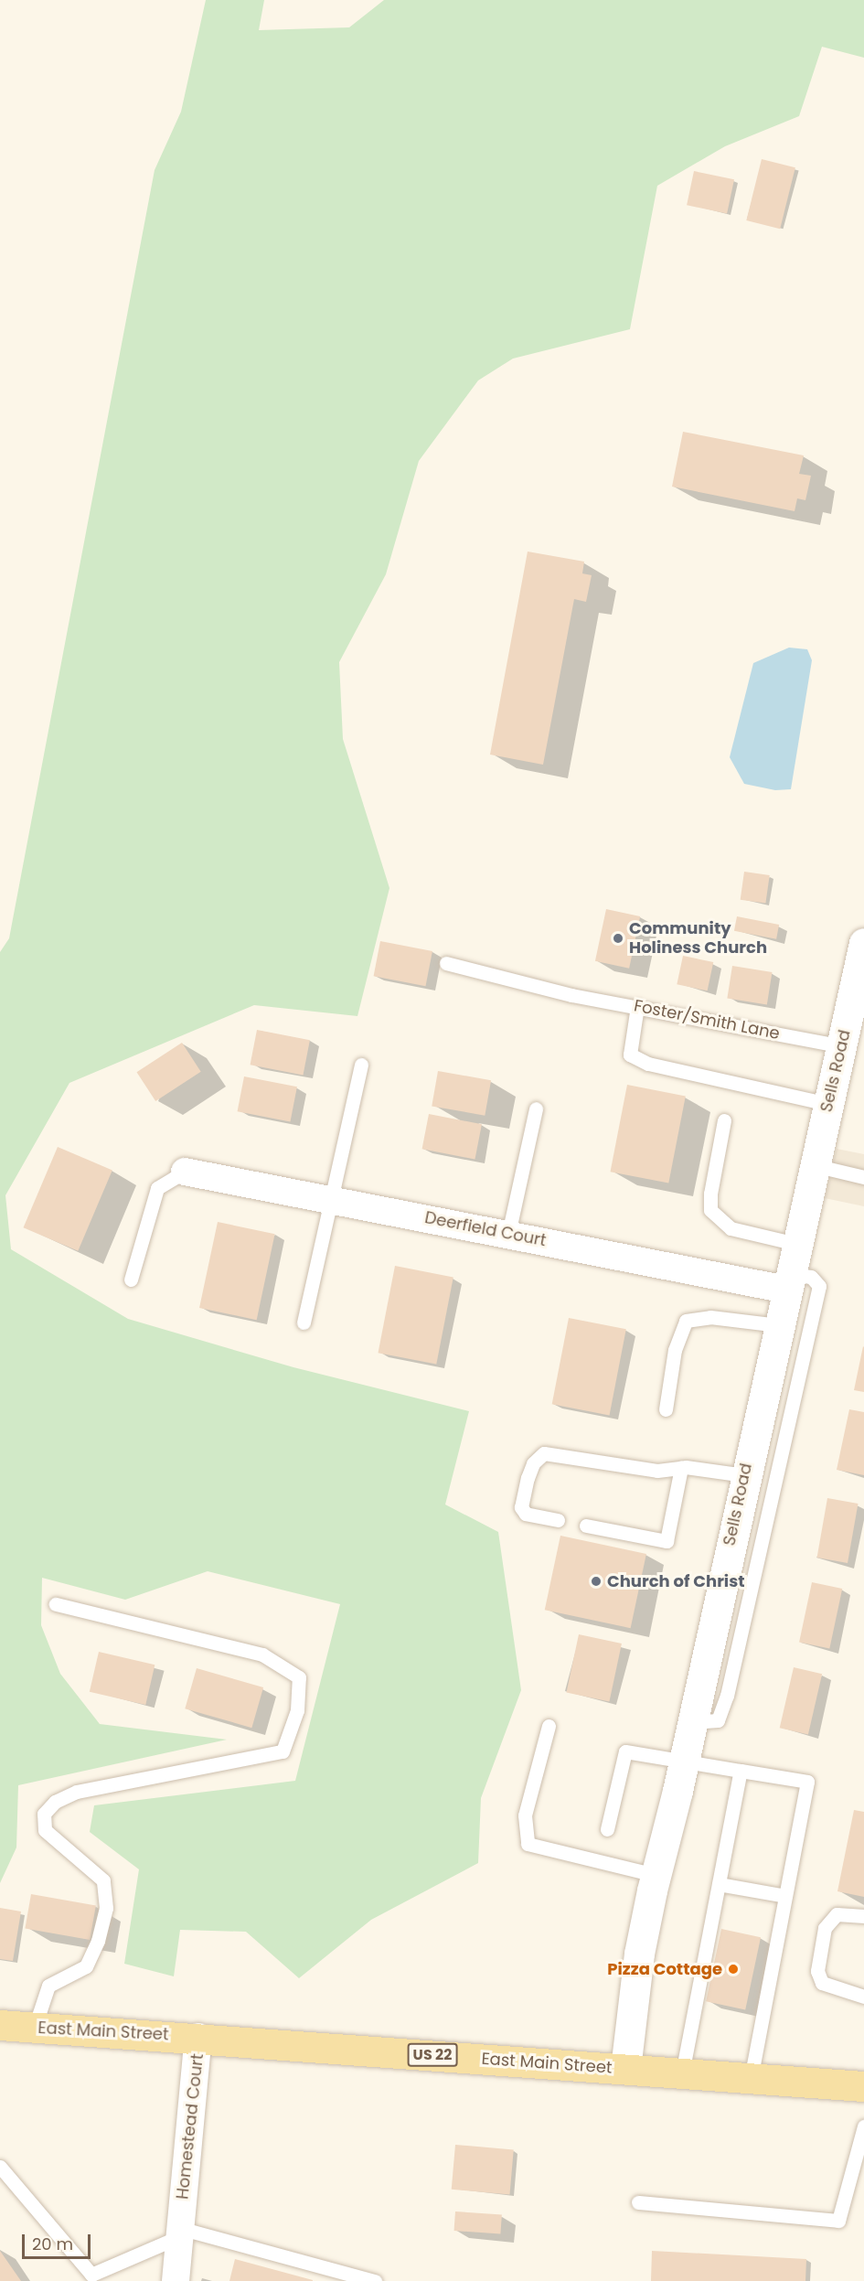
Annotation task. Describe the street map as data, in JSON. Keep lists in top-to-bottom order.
{
  "streets": {
    "main road": ["East Main Street", "US 22"],
    "street": ["Sells Road", "Deerfield Court", "Homestead Court"],
    "lane": ["Foster/Smith Lane"]
  },
  "crossings": [
    ["Foster/Smith Lane", "Sells Road"],
    ["Sells Road", "Deerfield Court"],
    ["Sells Road", "East Main Street"],
    ["East Main Street", "Homestead Court"]
  ],
  "places": ["Community Holiness Church", "Church of Christ", "Pizza Cottage"],
  "scale_bar": "20 m"
}
